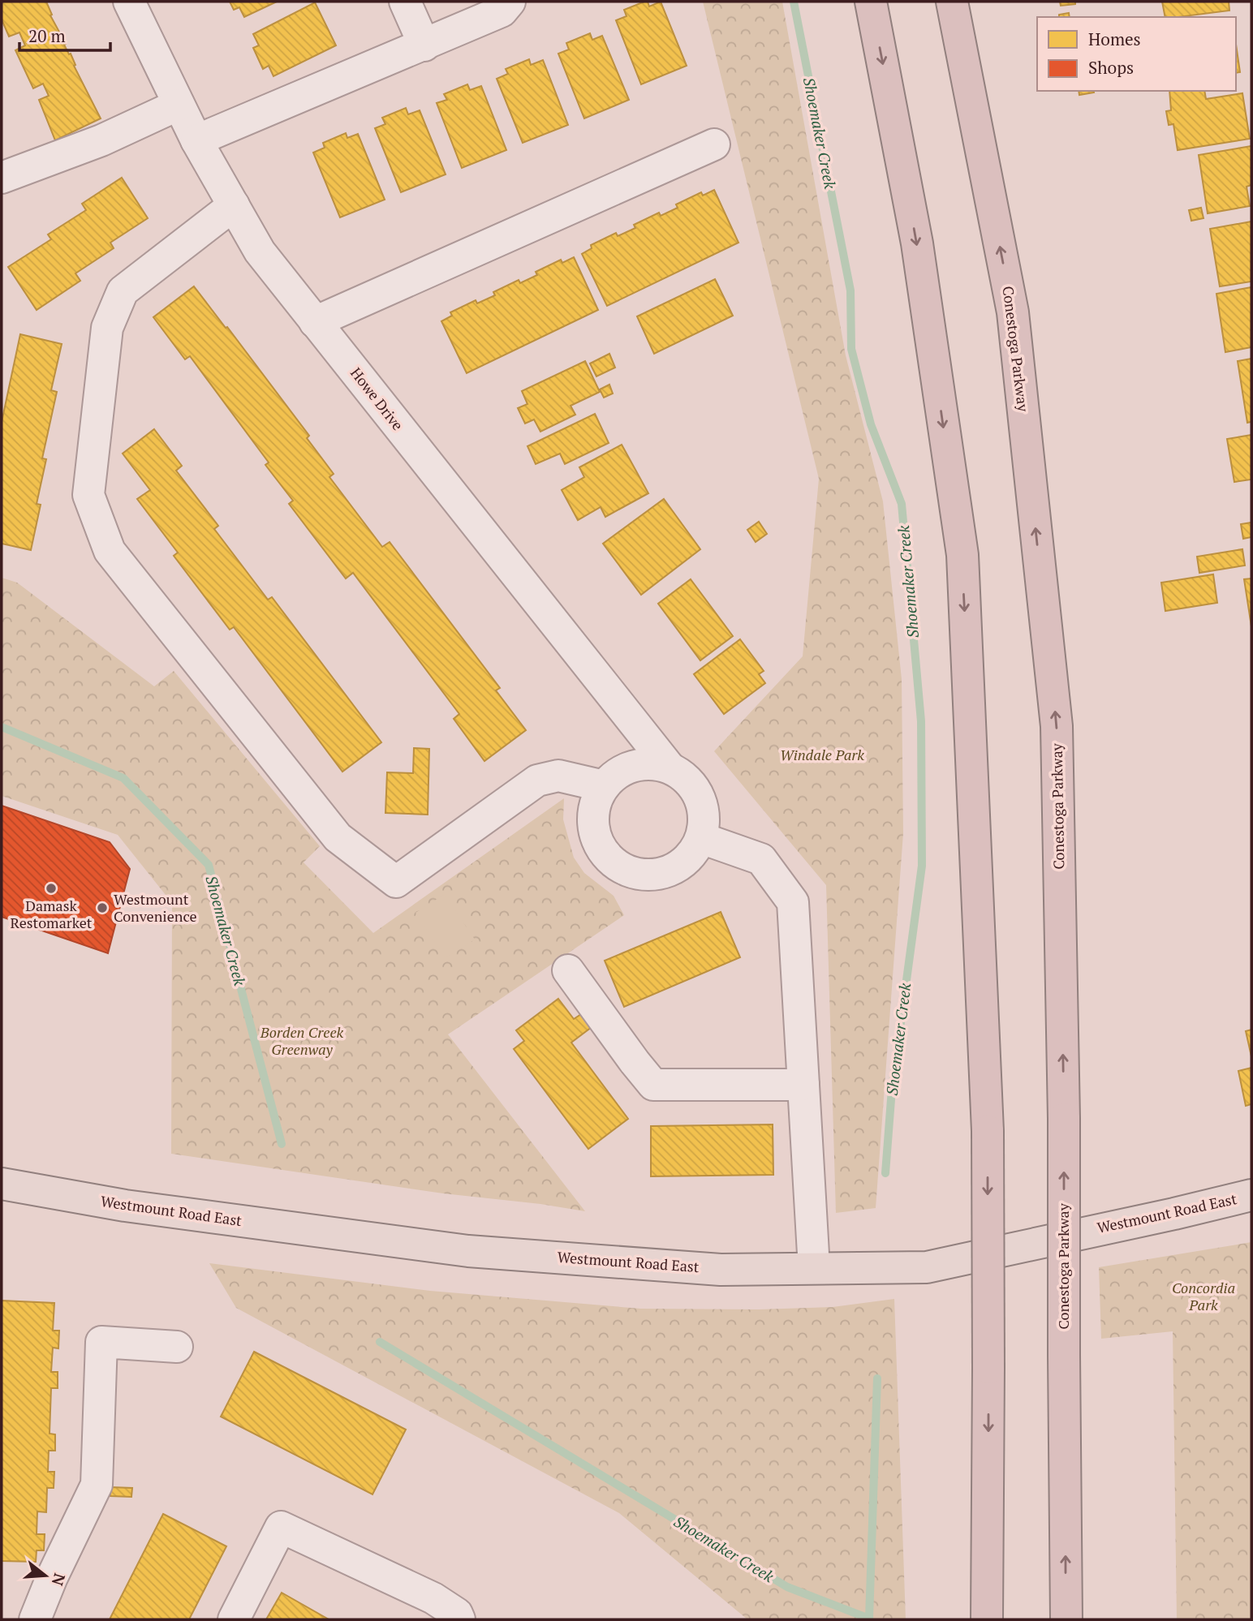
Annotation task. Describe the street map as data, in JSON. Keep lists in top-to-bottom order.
{
  "streets": {
    "highway": ["Conestoga Parkway"],
    "main road": ["Westmount Road East"],
    "street": ["Howe Drive"]
  },
  "water": ["Shoemaker Creek"],
  "parks": ["Windale Park", "Borden Creek Greenway", "Concordia Park"],
  "places": ["Damask Restomarket", "Westmount Convenience"],
  "legend": ["Homes", "Shops"],
  "scale_bar": "20 m",
  "north": "right"
}
